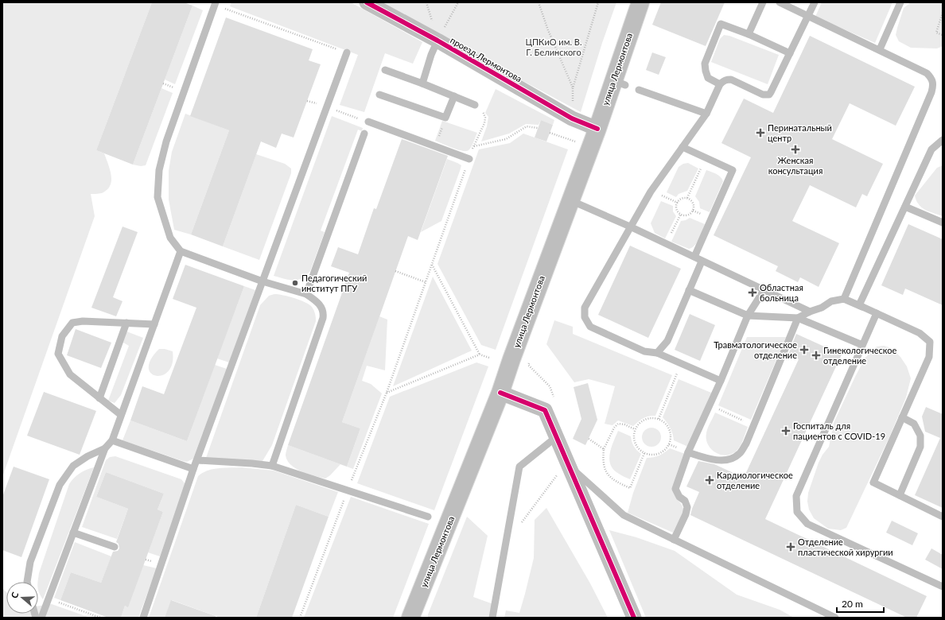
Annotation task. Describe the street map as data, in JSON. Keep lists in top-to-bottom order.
{
  "streets": {
    "main road": ["улица Лермонтова"],
    "street": ["проезд Лермонтова"]
  },
  "crossings": [
    ["проезд Лермонтова", "улица Лермонтова"]
  ],
  "parks": ["ЦПКиО им. В. Г. Белинского"],
  "places": {
    "health": [
      "Перинатальный центр",
      "Женская консультация",
      "Областная больница",
      "Травматологическое отделение",
      "Гинекологическое отделение",
      "Госпиталь для пациентов с COVID-19",
      "Кардиологическое отделение",
      "Отделение пластической хирургии"
    ],
    "other": ["Педагогический институт ПГУ"]
  },
  "scale_bar": "20 m",
  "north": "left"
}
